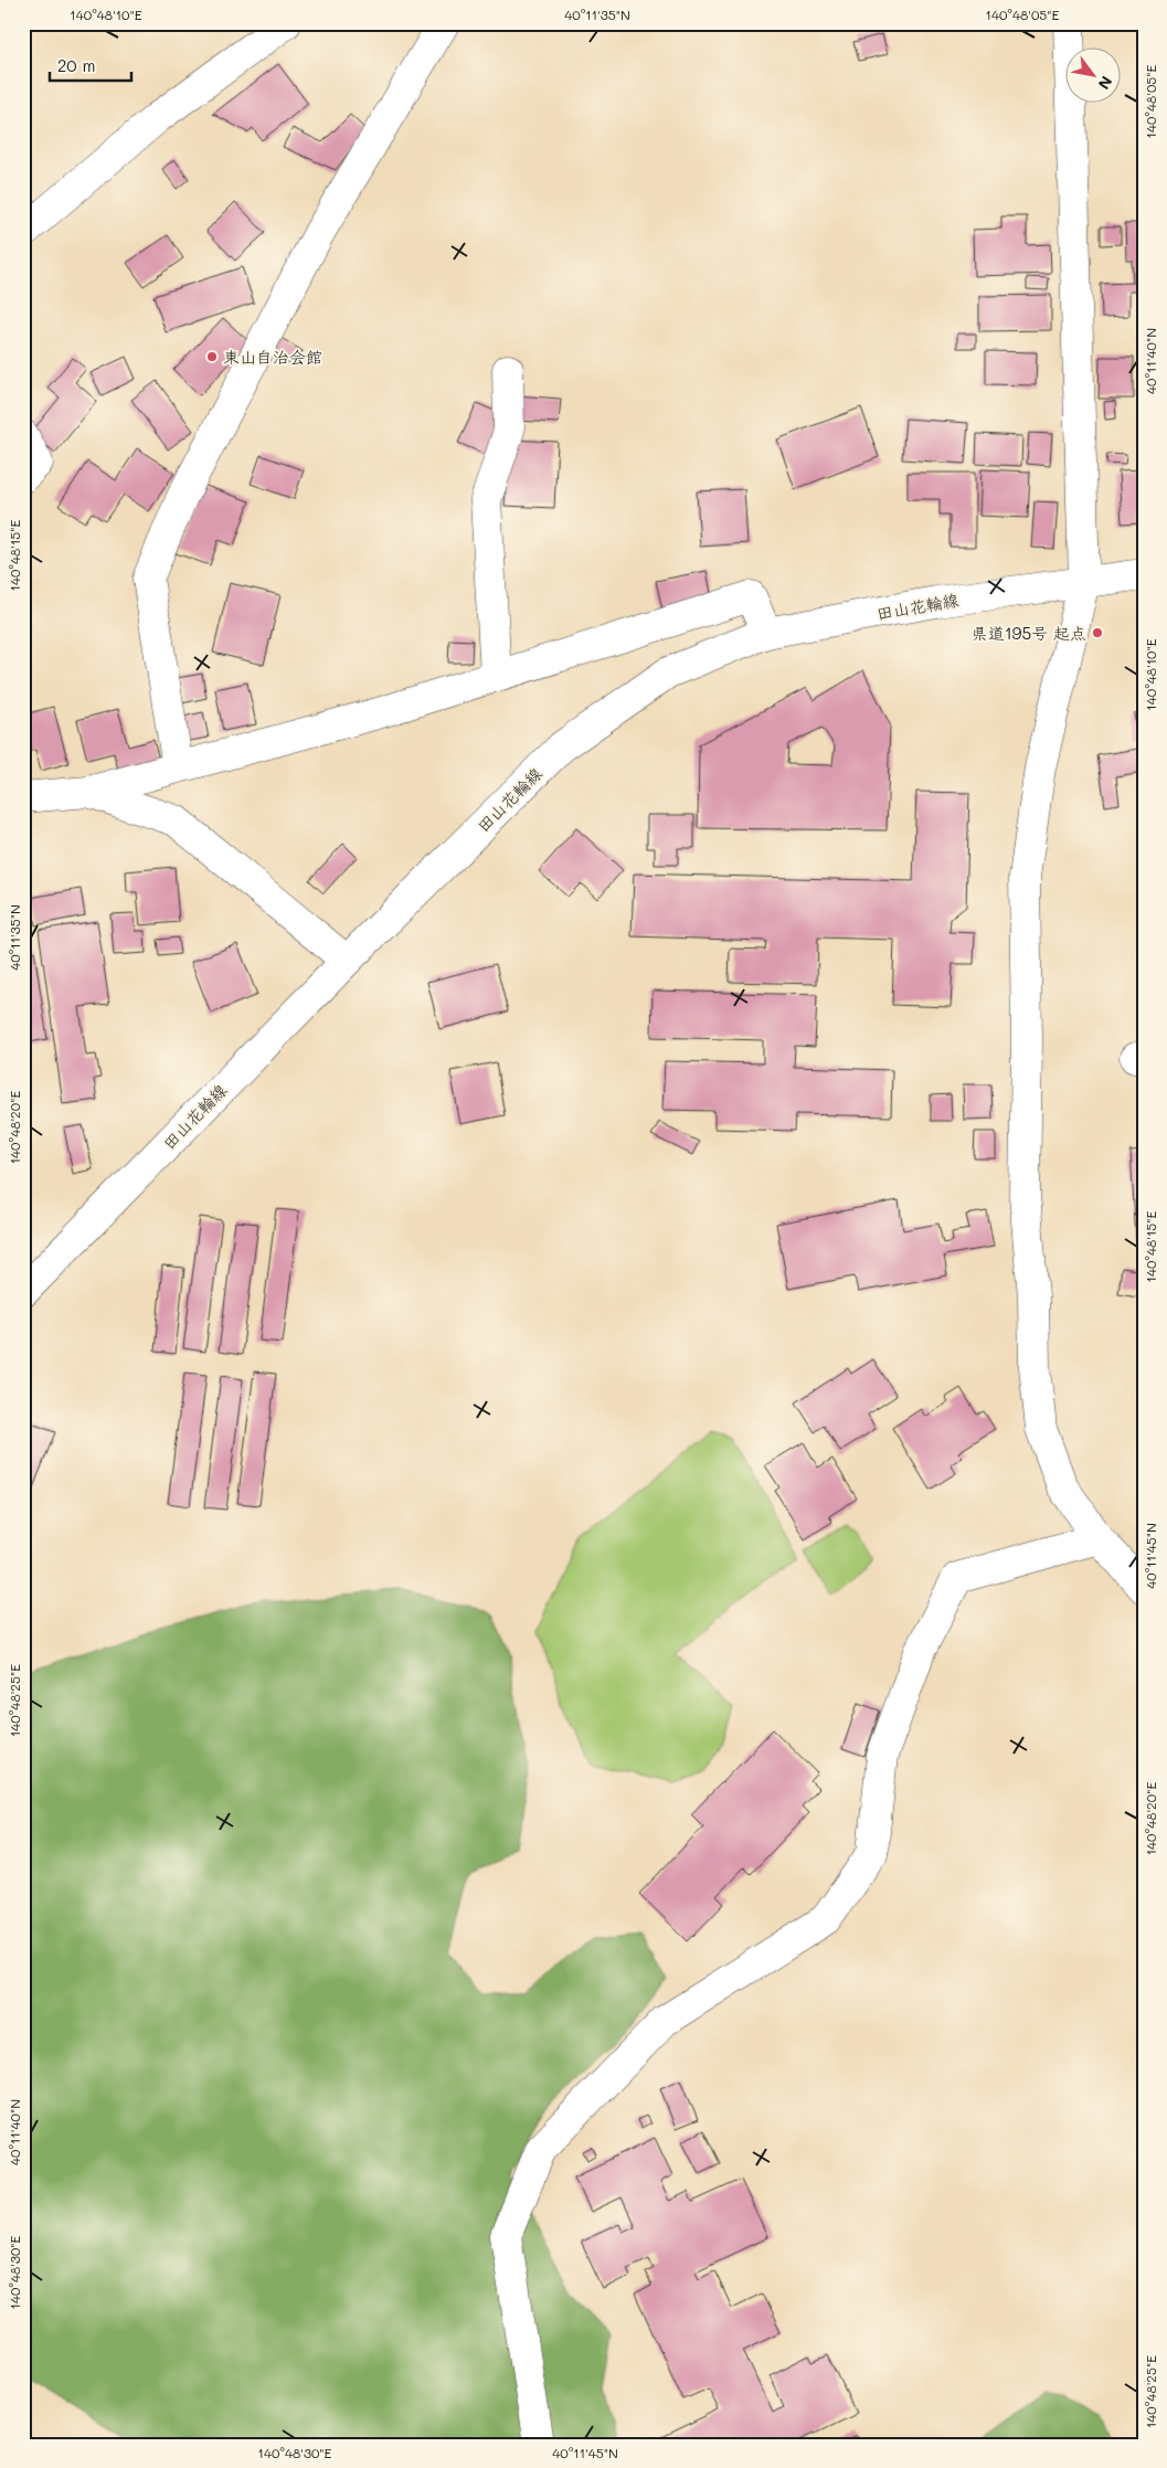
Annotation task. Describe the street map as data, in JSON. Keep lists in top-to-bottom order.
{
  "streets": {
    "street": ["田山花輪線"]
  },
  "places": ["東山自治会館", "県道195号 起点"],
  "scale_bar": "20 m",
  "north": "bottom right",
  "coordinates": [
    "140°48'10\"E",
    "40°11'35\"N",
    "140°48'05\"E",
    "40°11'40\"N",
    "140°48'15\"E",
    "140°48'20\"E",
    "40°11'45\"N",
    "140°48'25\"E",
    "140°48'30\"E"
  ]
}
